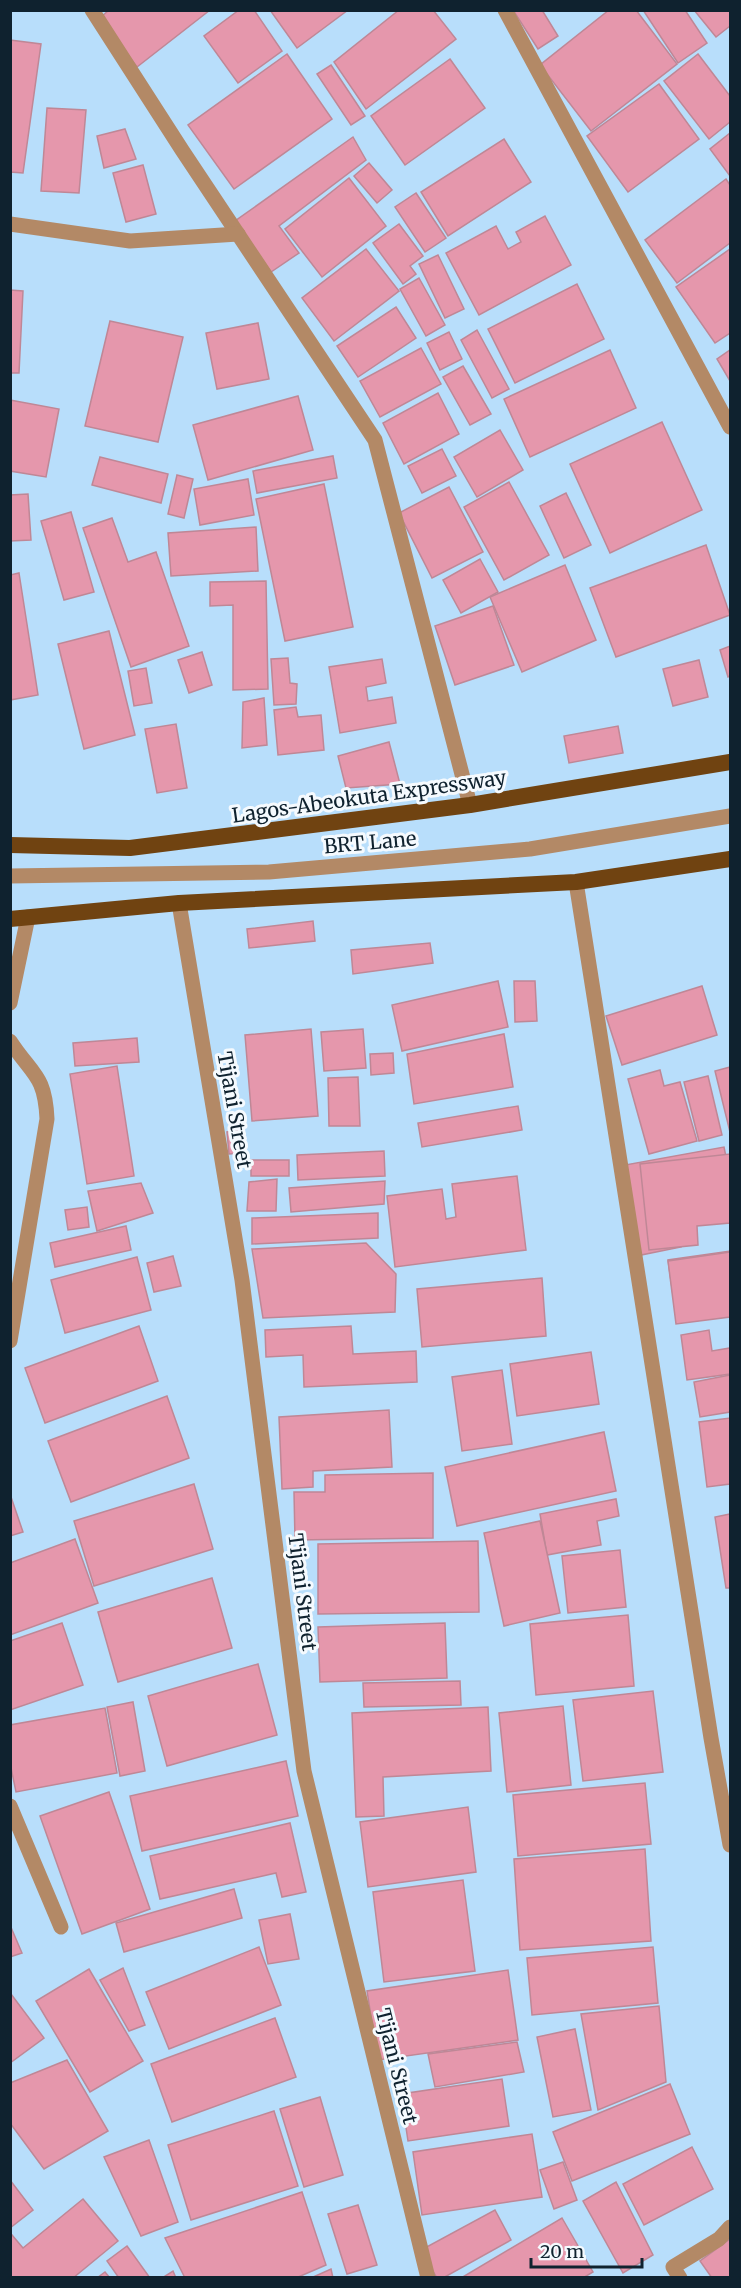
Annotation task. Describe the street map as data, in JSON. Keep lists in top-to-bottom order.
{
  "streets": {
    "highway": ["Lagos-Abeokuta Expressway"],
    "street": ["BRT Lane", "Tijani Street"]
  },
  "scale_bar": "20 m"
}
